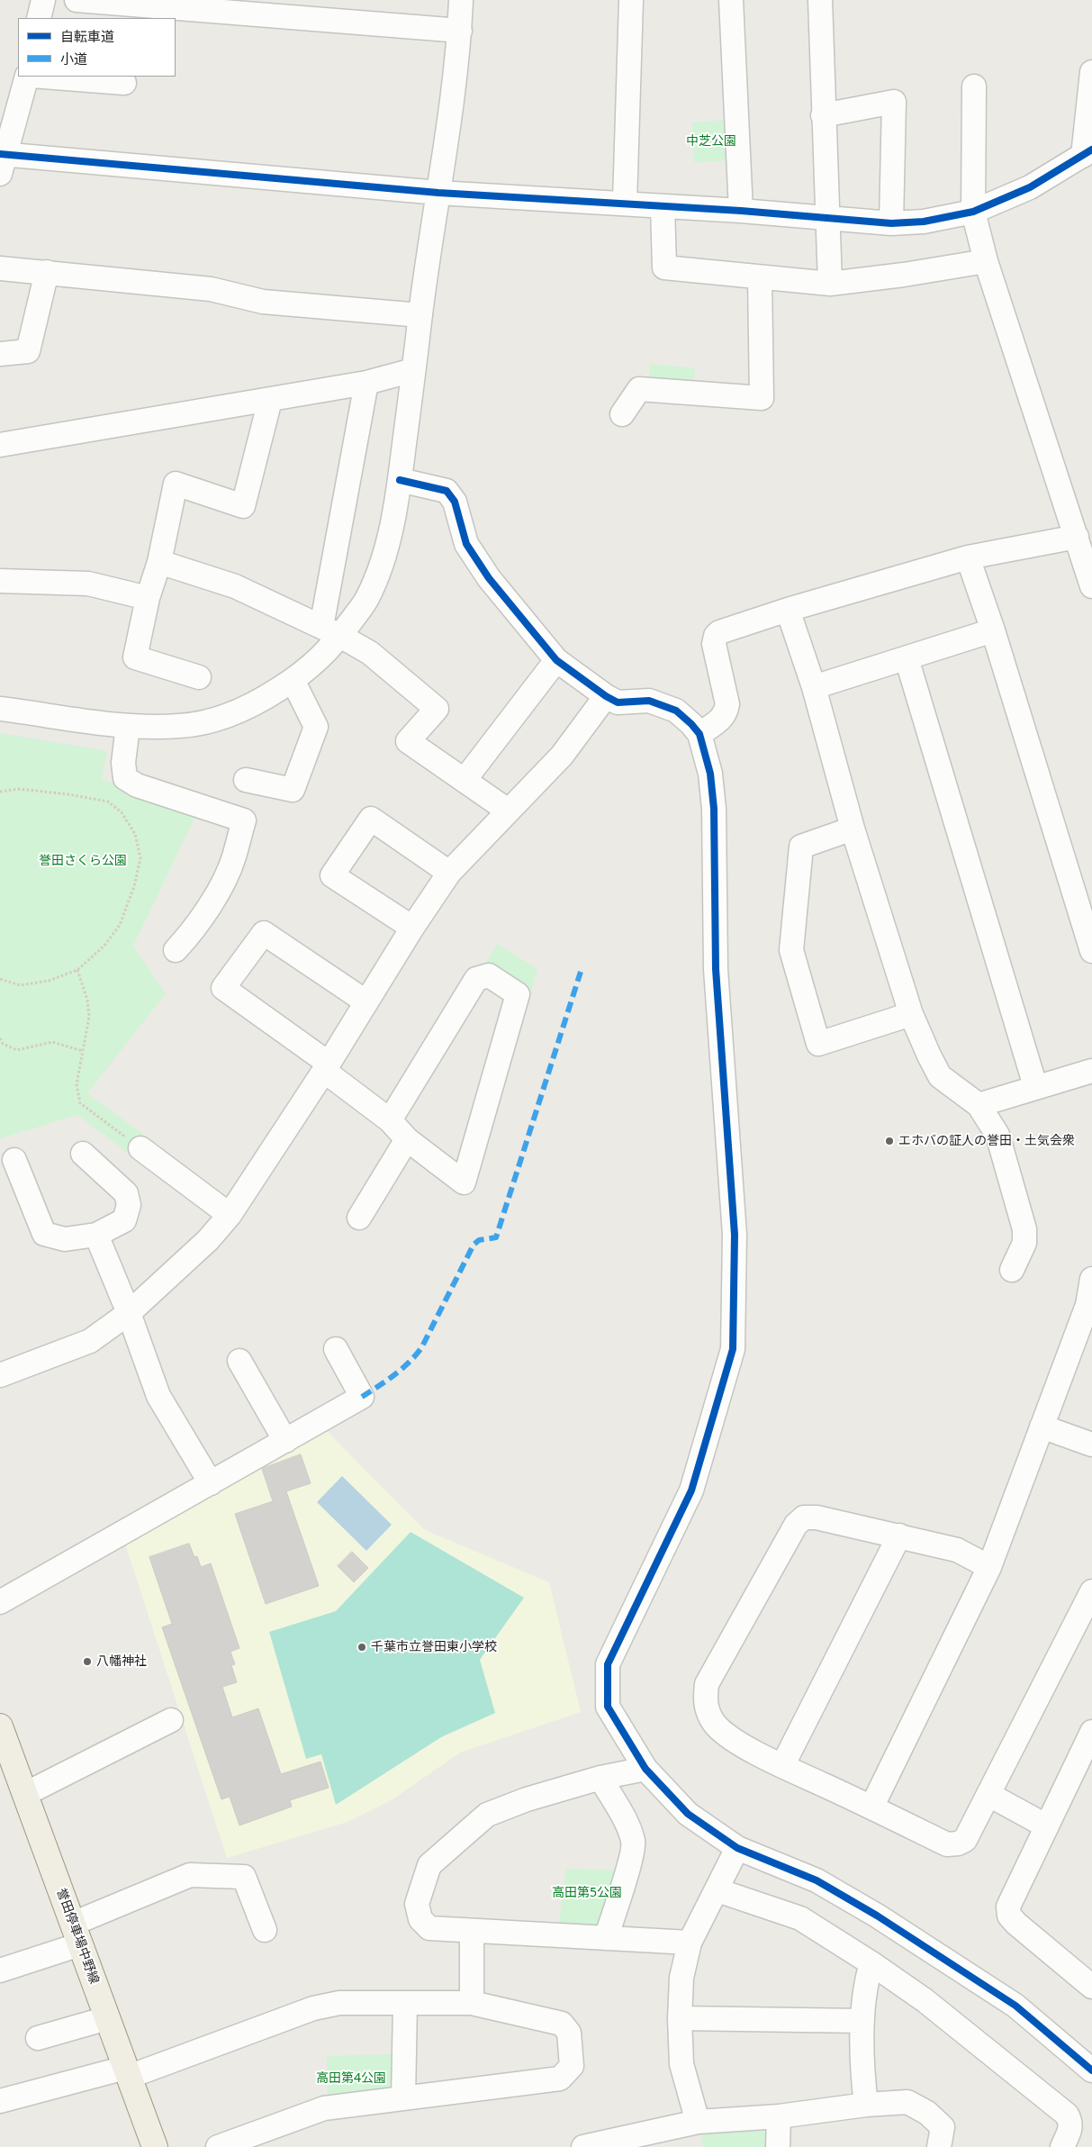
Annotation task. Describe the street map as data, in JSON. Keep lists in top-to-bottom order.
{
  "streets": {
    "main road": ["誉田停車場中野線"]
  },
  "parks": [
    "中芝公園",
    "誉田さくら公園",
    "高田第5公園",
    "高田第4公園"
  ],
  "places": ["エホバの証人の誉田・土気会衆", "千葉市立誉田東小学校", "八幡神社"],
  "legend": ["自転車道", "小道"]
}
